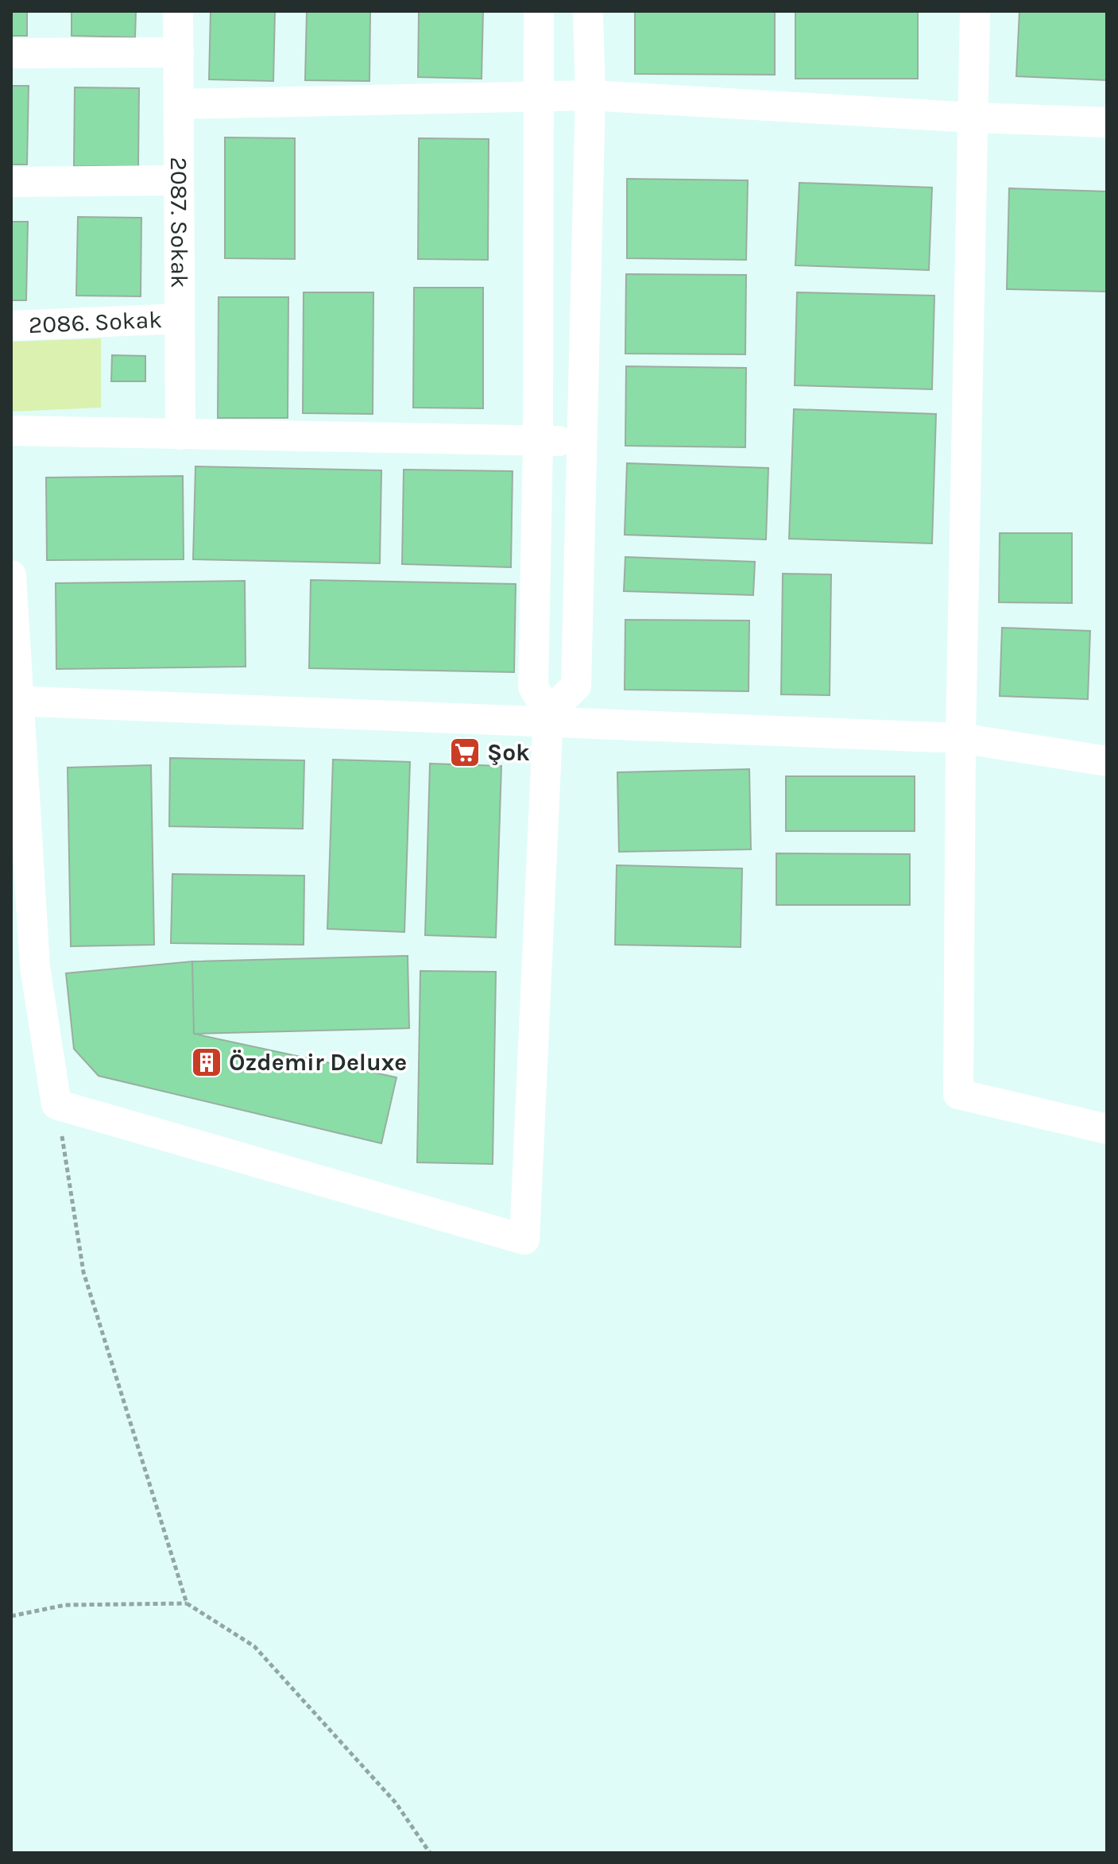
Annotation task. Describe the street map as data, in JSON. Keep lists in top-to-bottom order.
{
  "streets": {
    "street": ["2087. Sokak", "2086. Sokak"]
  },
  "crossings": [
    ["2087. Sokak", "2086. Sokak"]
  ],
  "places": {
    "supermarket": ["Şok"],
    "building": ["Özdemir Deluxe"]
  }
}
